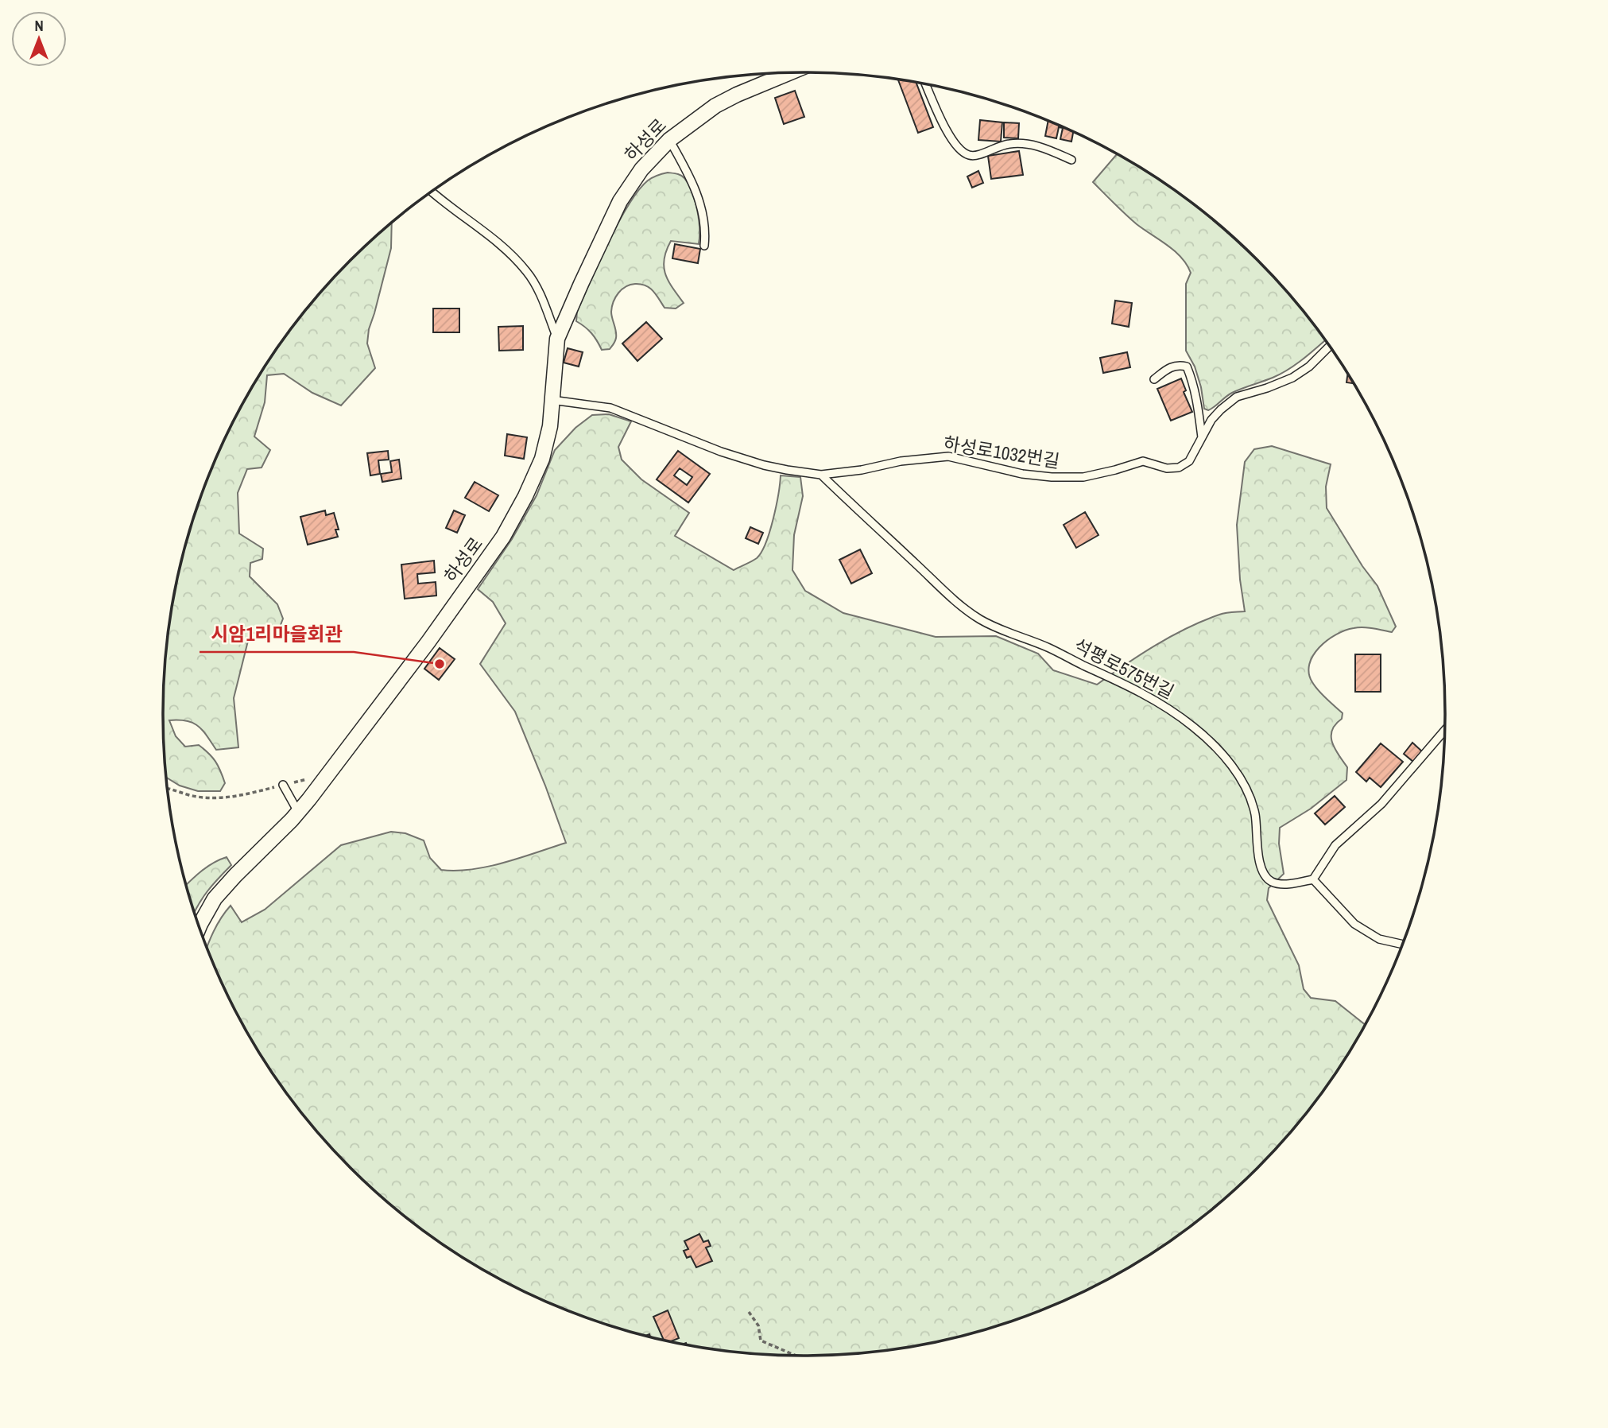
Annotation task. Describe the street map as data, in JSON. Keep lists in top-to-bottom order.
{
  "streets": {
    "street": ["하성로"],
    "lane": ["하성로1032번길", "석평로575번길"]
  },
  "crossings": [
    ["하성로", "하성로1032번길"],
    ["하성로1032번길", "석평로575번길"]
  ],
  "places": ["시암1리마을회관"],
  "north": "top"
}
